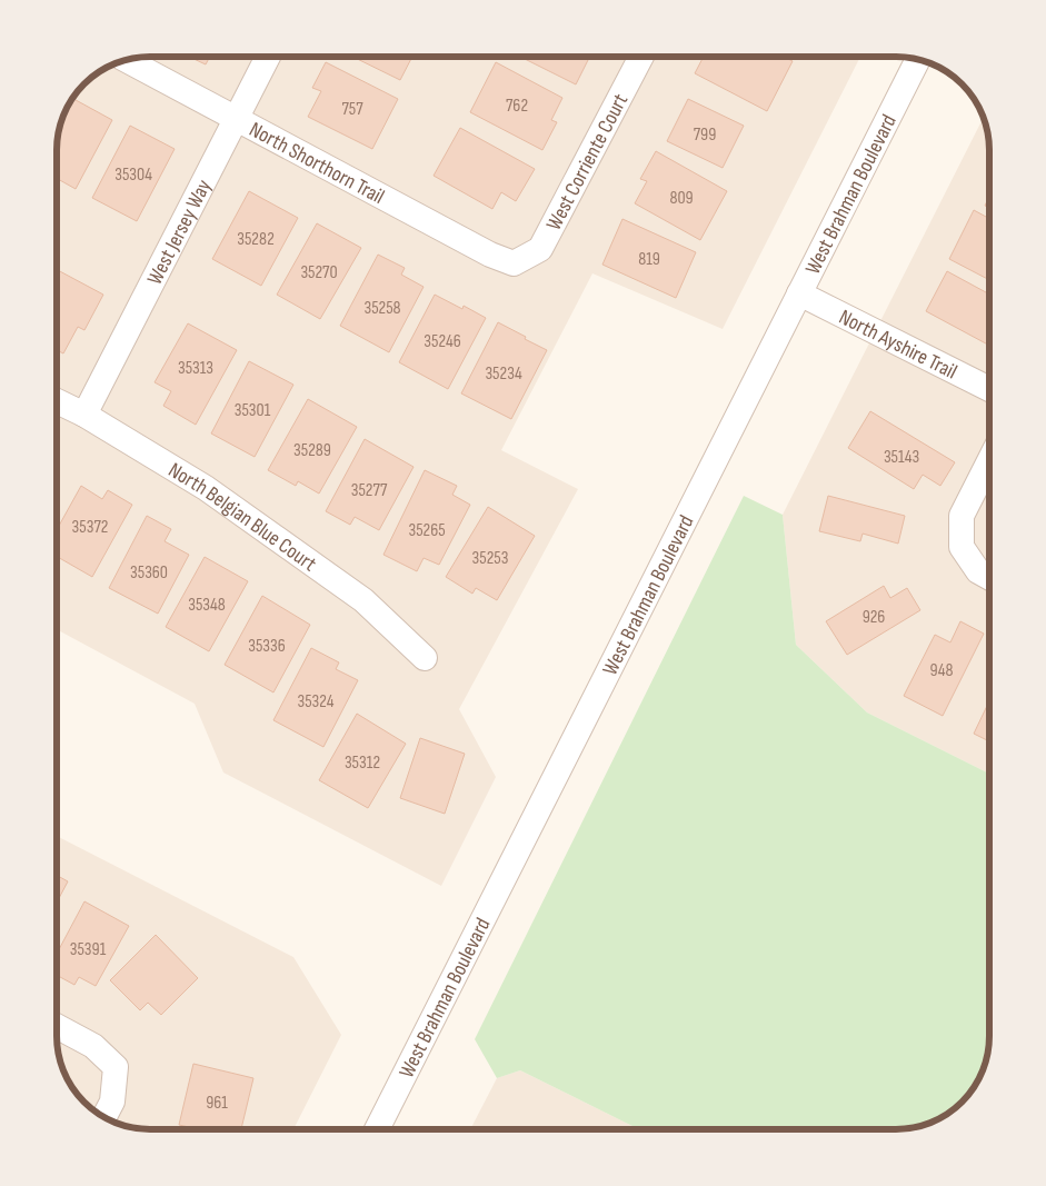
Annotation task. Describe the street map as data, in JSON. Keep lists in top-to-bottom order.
{
  "streets": {
    "street": [
      "North Shorthorn Trail",
      "West Corriente Court",
      "West Brahman Boulevard",
      "West Jersey Way",
      "North Ayshire Trail",
      "North Belgian Blue Court"
    ]
  },
  "crossings": [
    ["North Shorthorn Trail", "West Corriente Court"],
    ["North Shorthorn Trail", "West Jersey Way"],
    ["West Brahman Boulevard", "North Ayshire Trail"],
    ["West Jersey Way", "North Belgian Blue Court"]
  ],
  "house_numbers": [
    "762",
    "757",
    "799",
    "35304",
    "809",
    "35282",
    "819",
    "35270",
    "35258",
    "35246",
    "35313",
    "35234",
    "35301",
    "35289",
    "35143",
    "35277",
    "35372",
    "35265",
    "35253",
    "35360",
    "35348",
    "926",
    "35336",
    "948",
    "35324",
    "35312",
    "35391",
    "961"
  ]
}
